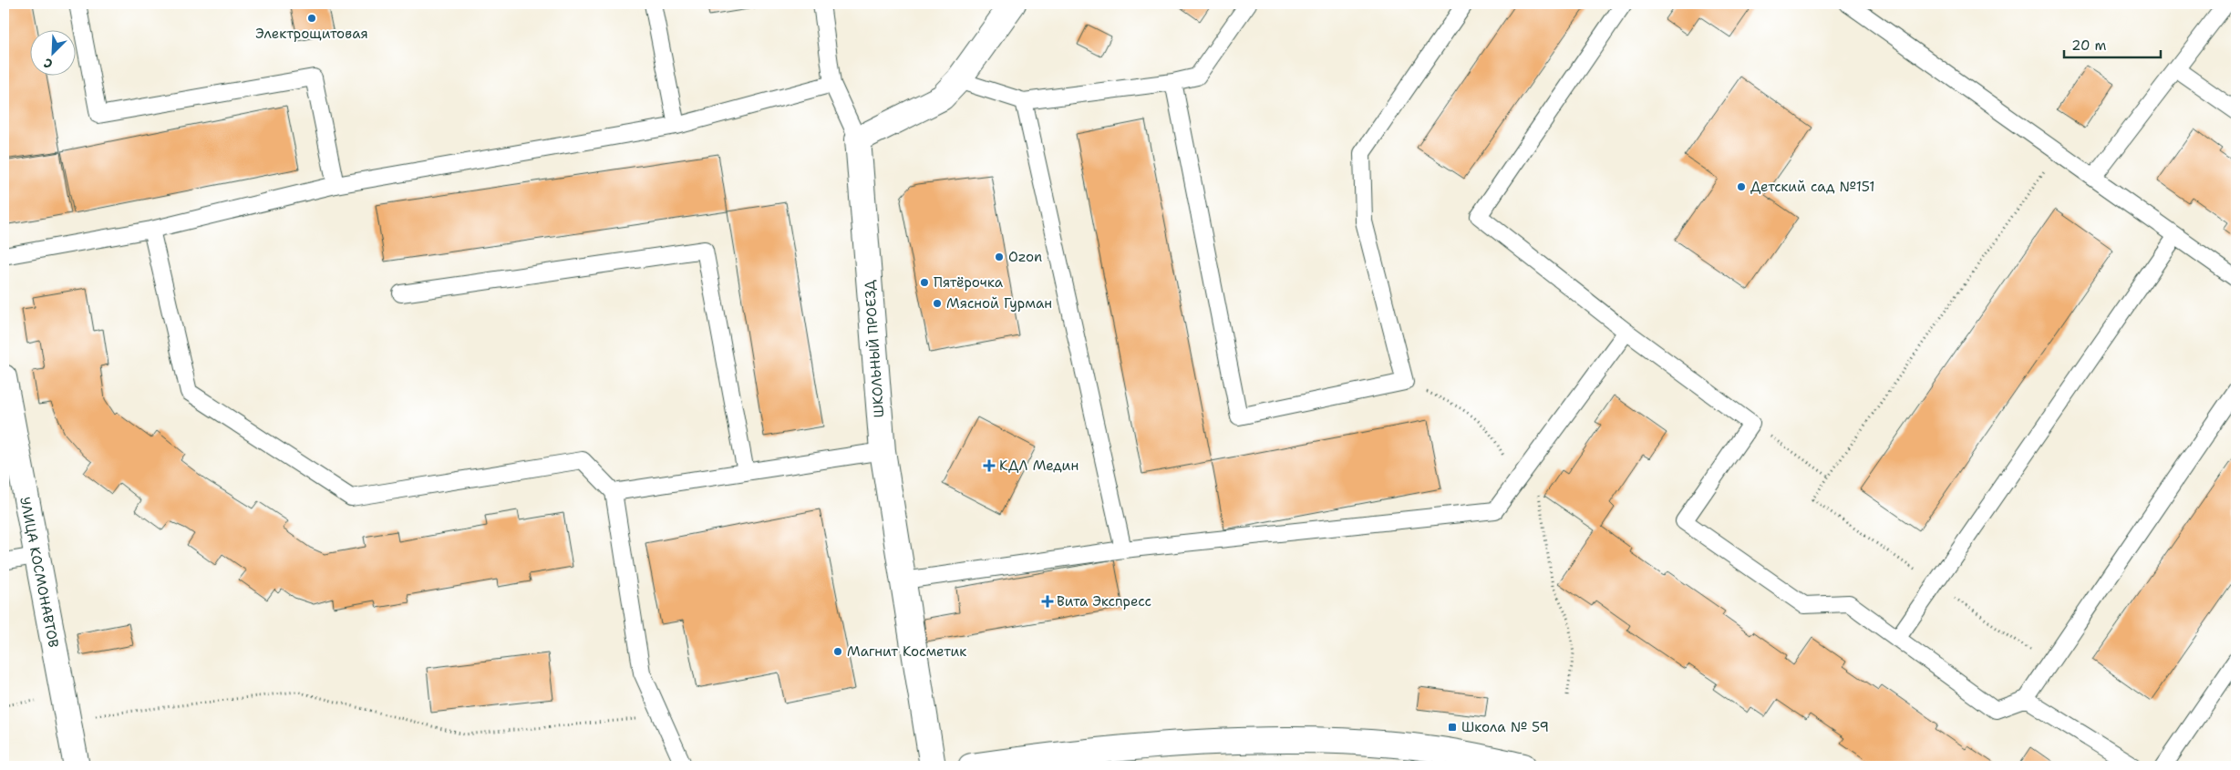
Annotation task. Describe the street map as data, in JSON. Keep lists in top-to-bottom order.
{
  "streets": {
    "street": ["ШКОЛЬНЫЙ ПРОЕЗД", "УЛИЦА КОСМОНАВТОВ"]
  },
  "places": {
    "other": [
      "Электрощитовая",
      "Детский сад №151",
      "Ozon",
      "Пятёрочка",
      "Мясной Гурман",
      "Магнит Косметик"
    ],
    "health": ["КДЛ Медин", "Вита Экспресс"],
    "transit": ["Школа № 59"]
  },
  "scale_bar": "20 m",
  "north": "bottom left"
}
